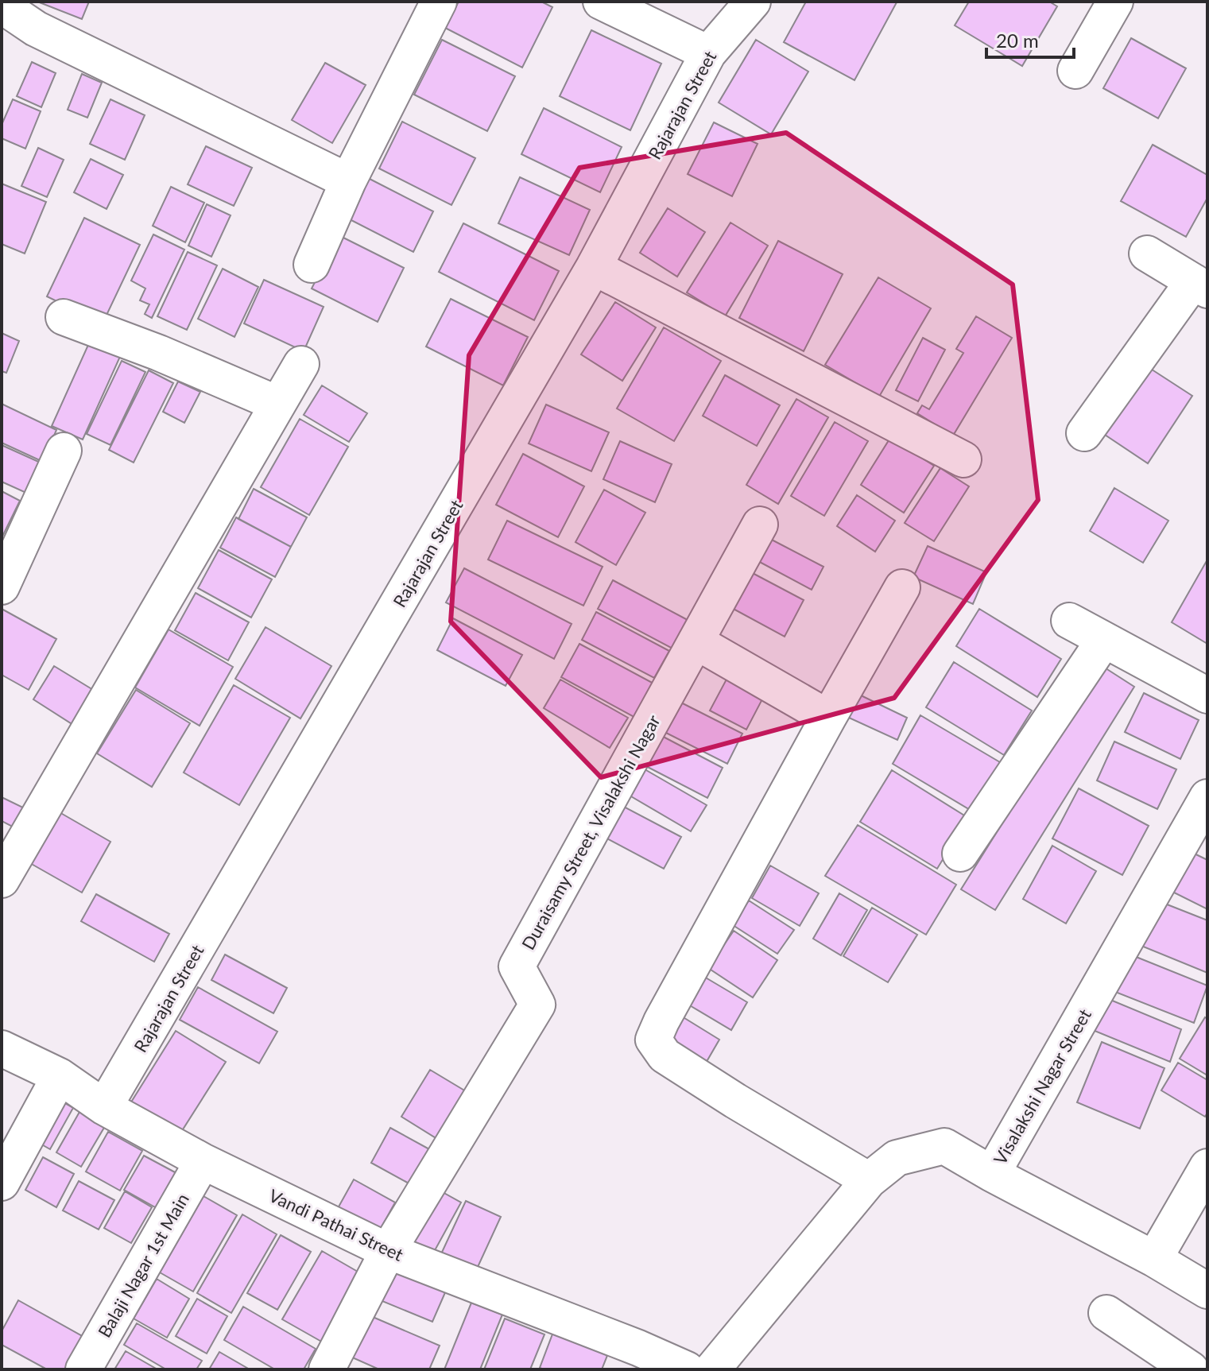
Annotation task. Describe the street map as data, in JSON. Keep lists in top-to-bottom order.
{
  "streets": {
    "street": [
      "Rajarajan Street",
      "Duraisamy Street, Visalakshi Nagar",
      "Visalakshi Nagar Street",
      "Vandi Pathai Street",
      "Balaji Nagar 1st Main"
    ]
  },
  "crossings": [
    ["Rajarajan Street", "Vandi Pathai Street"],
    ["Duraisamy Street, Visalakshi Nagar", "Vandi Pathai Street"],
    ["Vandi Pathai Street", "Balaji Nagar 1st Main"]
  ],
  "scale_bar": "20 m"
}
